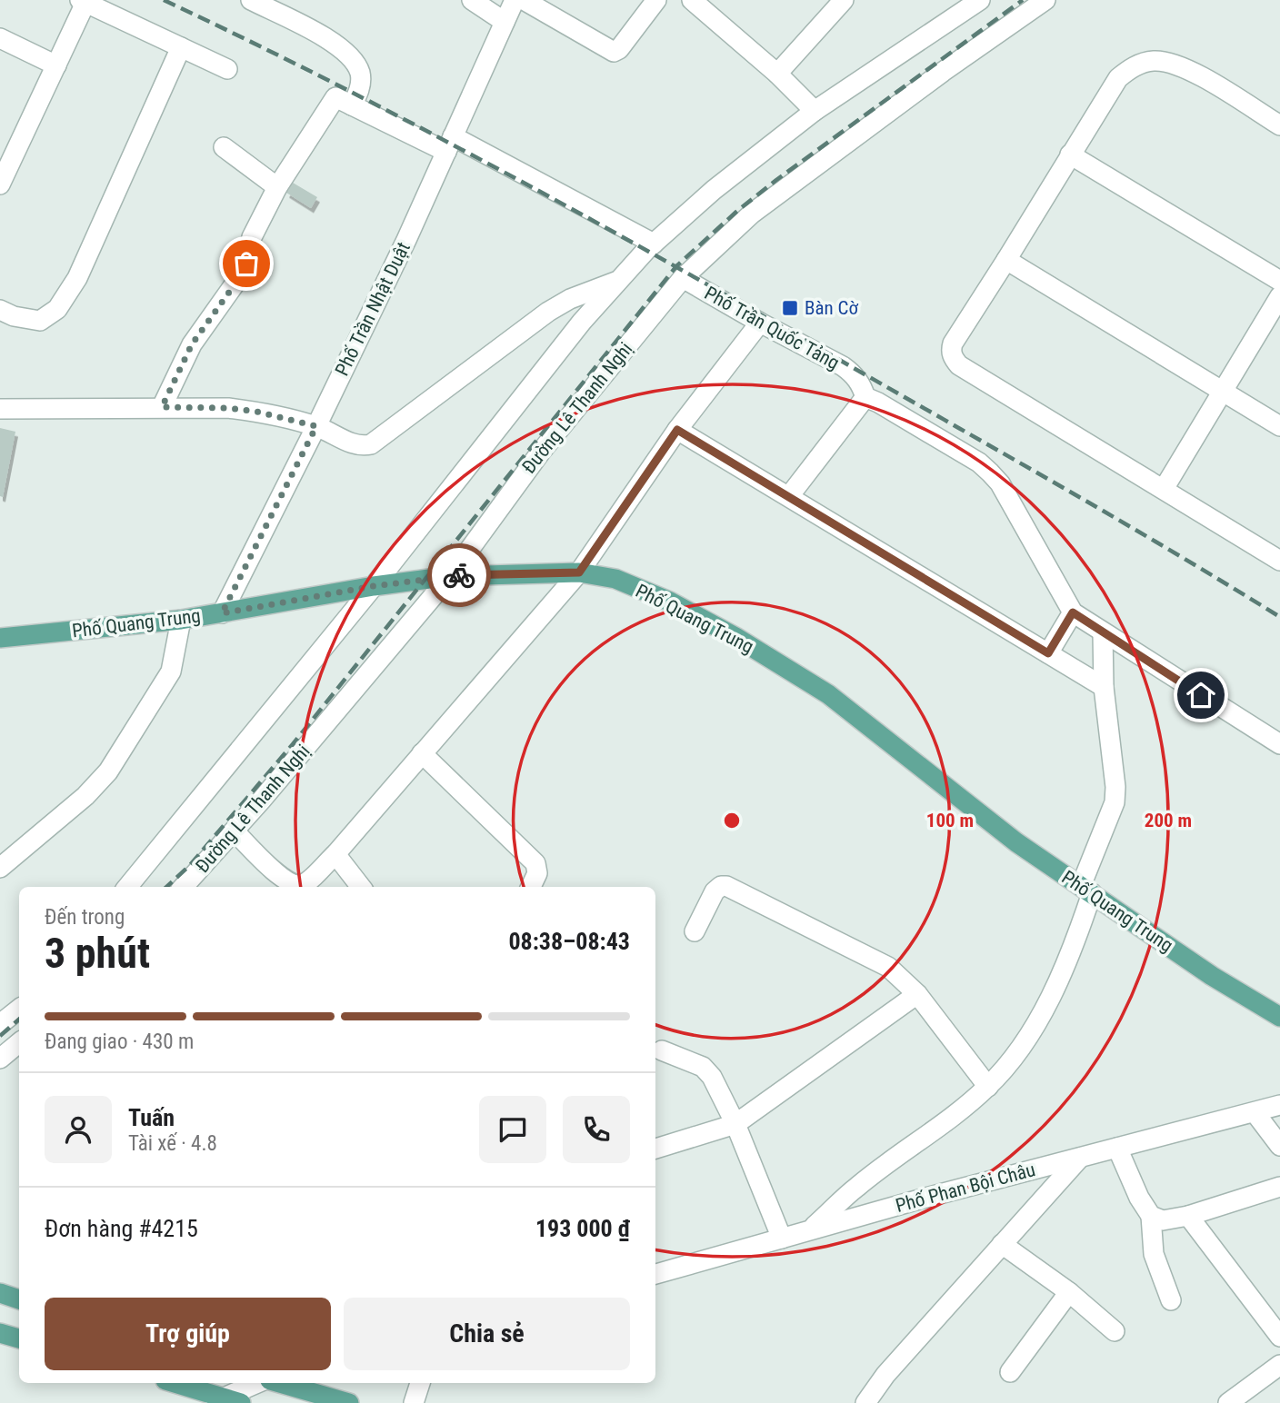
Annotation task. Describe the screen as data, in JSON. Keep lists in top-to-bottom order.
{
  "streets": {
    "main road": ["Phố Quang Trung"],
    "street": [
      "Phố Trần Nhật Duật",
      "Phố Trần Quốc Tảng",
      "Đường Lê Thanh Nghị",
      "Phố Phan Bội Châu"
    ]
  },
  "crossings": [
    ["Phố Trần Nhật Duật", "Phố Quang Trung"],
    ["Phố Trần Quốc Tảng", "Đường Lê Thanh Nghị"],
    ["Đường Lê Thanh Nghị", "Phố Quang Trung"]
  ],
  "places": {
    "transit": ["Bàn Cờ"]
  },
  "page": {
    "heading": ["3 phút", "Đến trong", "08:38–08:43"],
    "panel": [
      "Tuấn",
      "Tài xế · 4.8",
      "Đơn hàng #4215",
      "193 000 ₫"
    ],
    "bar": "Đang giao · 430 m",
    "buttons": ["Trợ giúp", "Chia sẻ"]
  },
  "rings": ["100 m", "200 m"]
}
